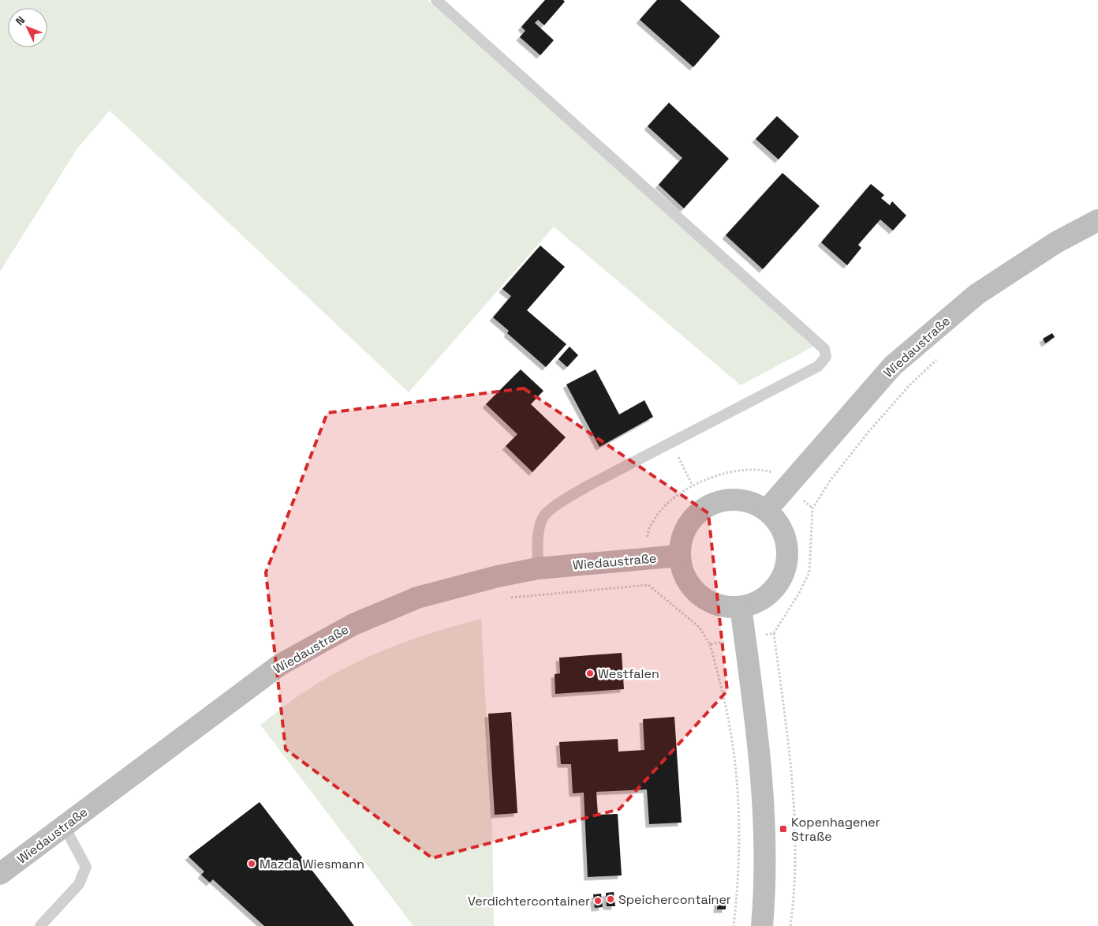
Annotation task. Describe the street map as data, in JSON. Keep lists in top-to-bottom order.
{
  "streets": {
    "main road": ["Wiedaustraße"]
  },
  "places": {
    "other": [
      "Westfalen",
      "Mazda Wiesmann",
      "Speichercontainer",
      "Verdichtercontainer"
    ],
    "transit": ["Kopenhagener Straße"]
  },
  "north": "top left"
}
